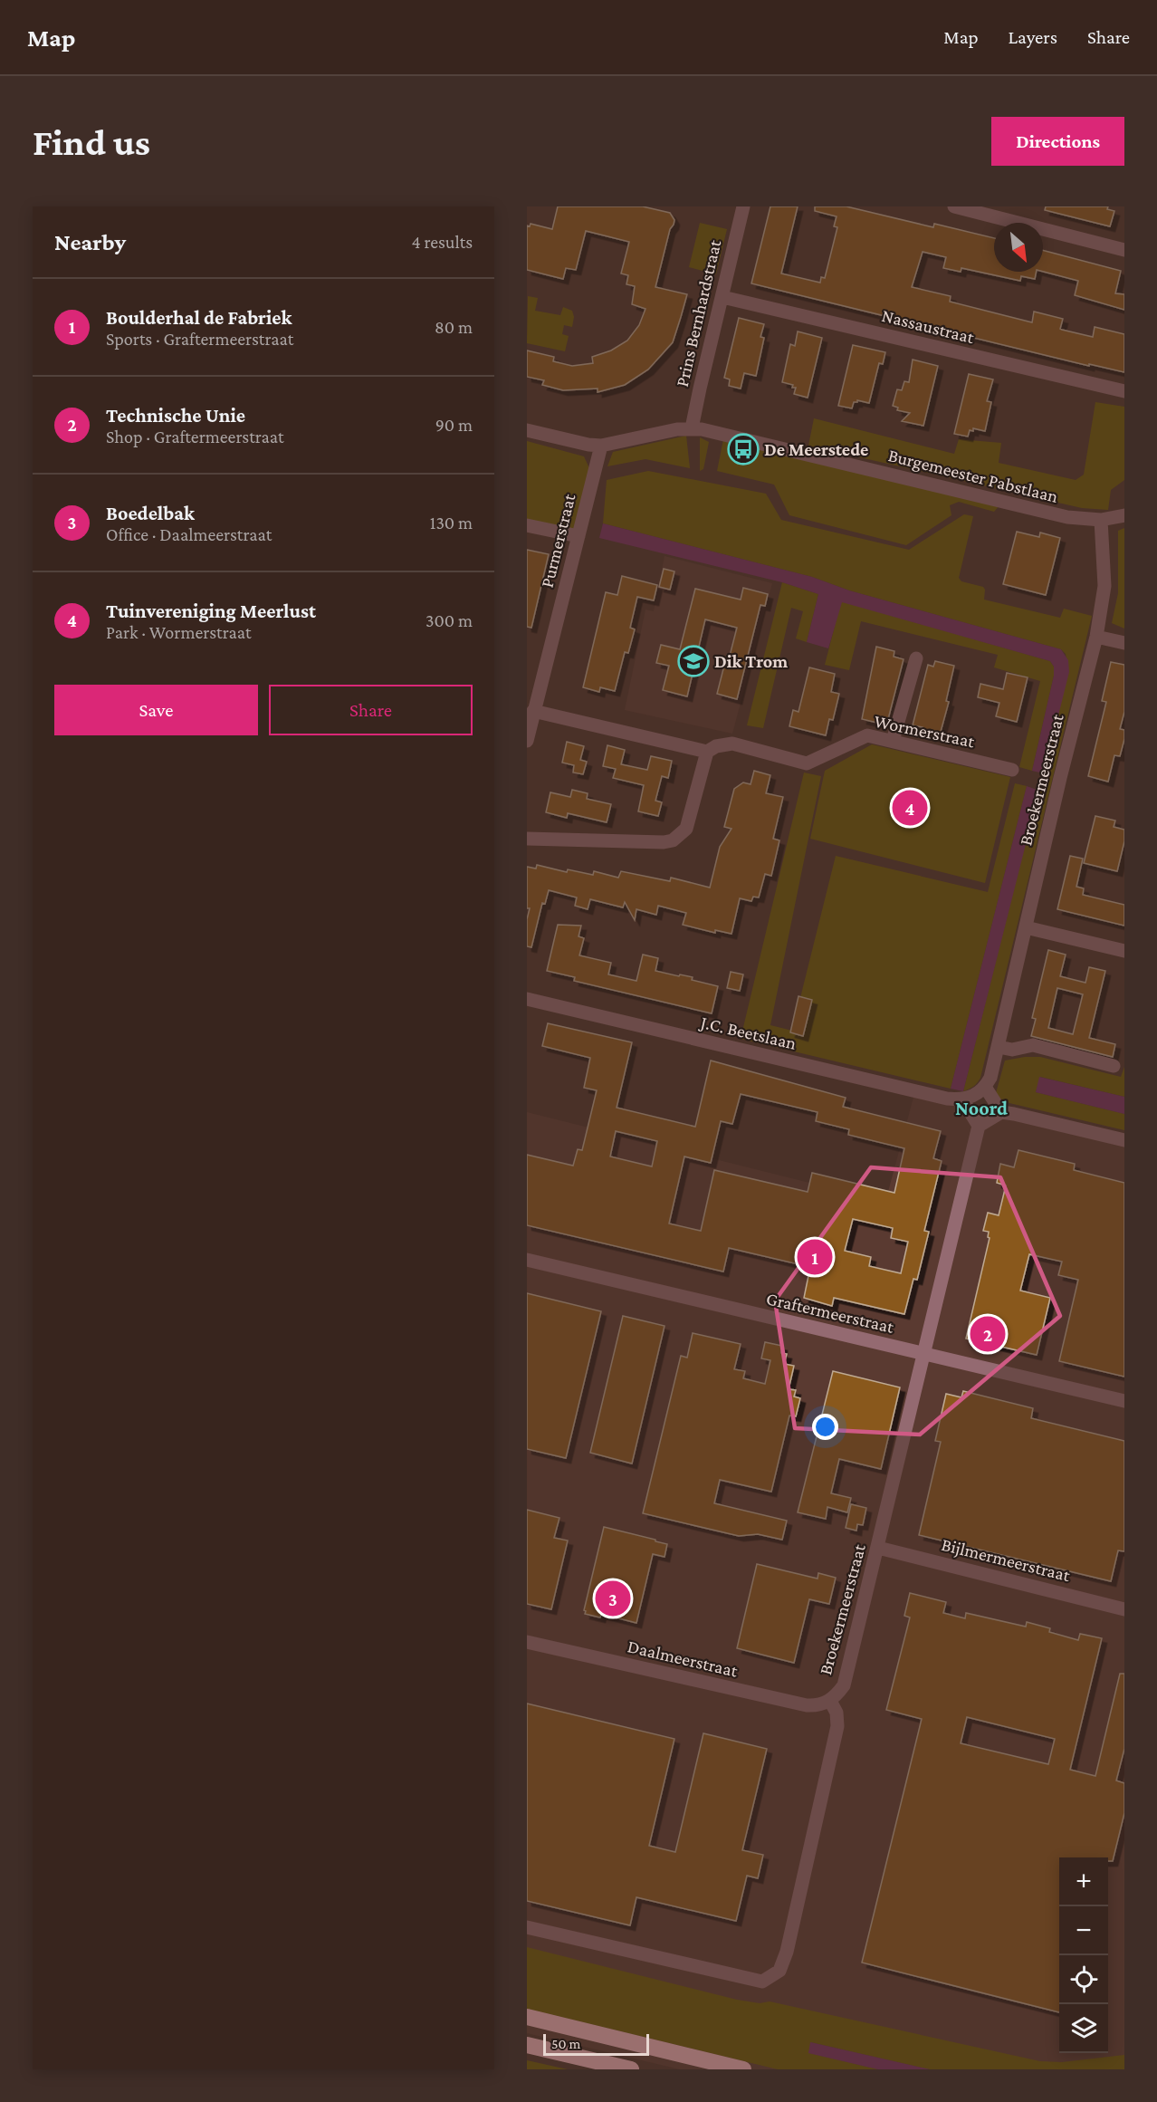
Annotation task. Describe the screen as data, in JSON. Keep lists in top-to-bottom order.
{
  "streets": {
    "street": [
      "Prins Bernhardstraat",
      "Nassaustraat",
      "Burgemeester Pabstlaan",
      "Purmerstraat",
      "Wormerstraat",
      "Broekermeerstraat",
      "J.C. Beetslaan",
      "Graftermeerstraat",
      "Bijlmermeerstraat",
      "Daalmeerstraat"
    ]
  },
  "crossings": [
    ["Prins Bernhardstraat", "Nassaustraat"],
    ["Prins Bernhardstraat", "Burgemeester Pabstlaan"],
    ["Burgemeester Pabstlaan", "Purmerstraat"],
    ["Burgemeester Pabstlaan", "Broekermeerstraat"],
    ["Broekermeerstraat", "Graftermeerstraat"],
    ["Broekermeerstraat", "Bijlmermeerstraat"],
    ["Broekermeerstraat", "Daalmeerstraat"]
  ],
  "districts": ["Noord"],
  "places": {
    "bus stop": ["De Meerstede"],
    "school or university": ["Dik Trom"]
  },
  "scale_bar": "50 m",
  "north": "bottom right",
  "page": {
    "header": "Map",
    "nav": ["Map", "Layers", "Share"],
    "buttons": [
      "Directions",
      ["Save", "Share"]
    ],
    "title": "Find us",
    "heading": ["Nearby", "4 results"],
    "list": [
      {
        "mark": "1",
        "name": "Boulderhal de Fabriek",
        "note": "Sports · Graftermeerstraat",
        "value": "80 m"
      },
      {
        "mark": "2",
        "name": "Technische Unie",
        "note": "Shop · Graftermeerstraat",
        "value": "90 m"
      },
      {
        "mark": "3",
        "name": "Boedelbak",
        "note": "Office · Daalmeerstraat",
        "value": "130 m"
      },
      {
        "mark": "4",
        "name": "Tuinvereniging Meerlust",
        "note": "Park · Wormerstraat",
        "value": "300 m"
      }
    ],
    "pins": [
      "4",
      "1",
      "2",
      "3"
    ],
    "map_buttons": ["+", "−"],
    "scale": "50 m"
  }
}
